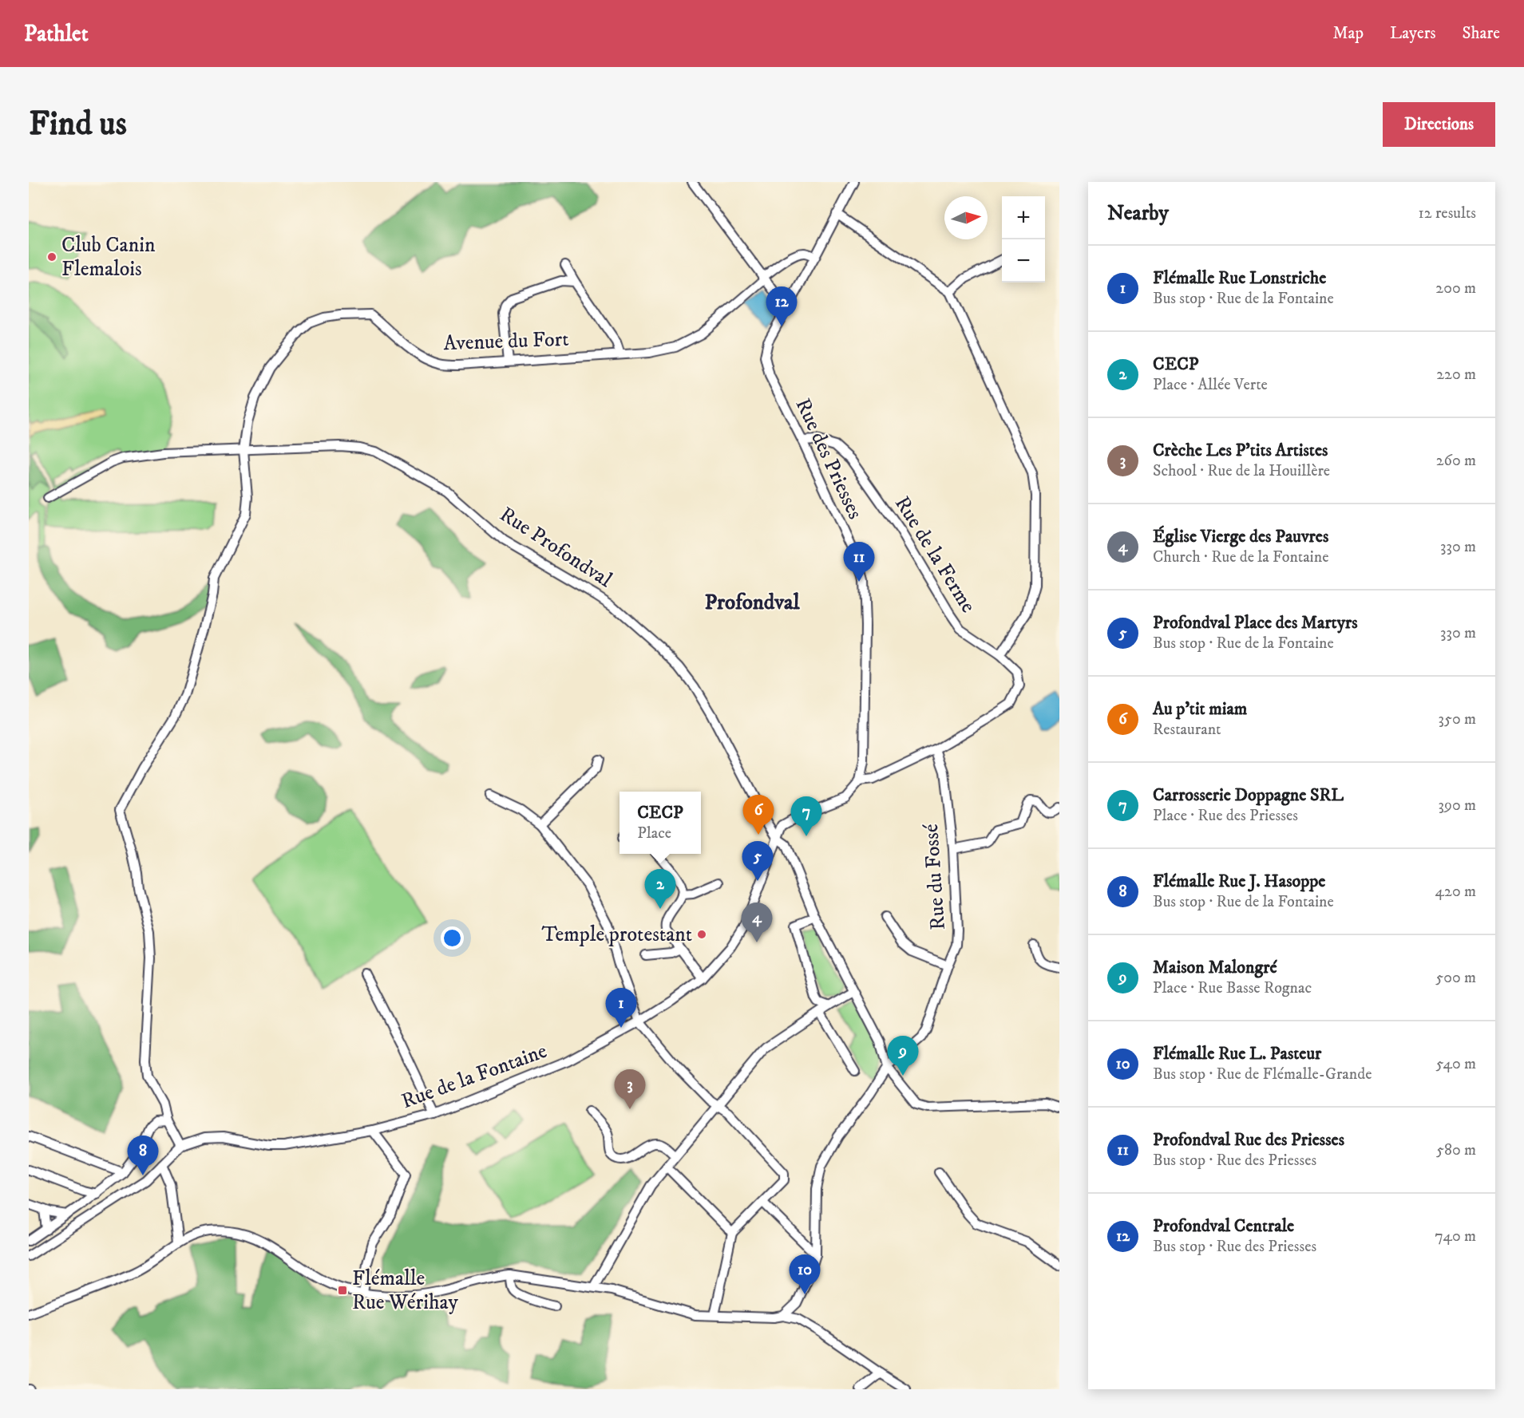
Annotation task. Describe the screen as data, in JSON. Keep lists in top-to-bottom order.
{
  "streets": {
    "street": [
      "Avenue du Fort",
      "Rue des Priesses",
      "Rue Profondval",
      "Rue de la Ferme",
      "Rue du Fossé",
      "Rue de la Fontaine"
    ]
  },
  "crossings": [
    ["Avenue du Fort", "Rue des Priesses"],
    ["Avenue du Fort", "Rue Profondval"],
    ["Rue des Priesses", "Rue de la Ferme"],
    ["Rue Profondval", "Rue du Fossé"],
    ["Rue Profondval", "Rue de la Fontaine"],
    ["Rue de la Ferme", "Rue du Fossé"]
  ],
  "districts": ["Profondval"],
  "places": {
    "other": ["Club Canin Flemalois", "Temple protestant"],
    "transit": ["Flémalle Rue Wérihay"]
  },
  "north": "right",
  "page": {
    "header": "Pathlet",
    "nav": ["Map", "Layers", "Share"],
    "buttons": "Directions",
    "title": "Find us",
    "heading": ["Nearby", "12 results"],
    "map_buttons": ["+", "−"],
    "list": [
      {
        "mark": "1",
        "name": "Flémalle Rue Lonstriche",
        "note": "Bus stop · Rue de la Fontaine",
        "value": "200 m"
      },
      {
        "mark": "2",
        "name": "CECP",
        "note": "Place · Allée Verte",
        "value": "220 m"
      },
      {
        "mark": "3",
        "name": "Crèche Les P'tits Artistes",
        "note": "School · Rue de la Houillère",
        "value": "260 m"
      },
      {
        "mark": "4",
        "name": "Église Vierge des Pauvres",
        "note": "Church · Rue de la Fontaine",
        "value": "330 m"
      },
      {
        "mark": "5",
        "name": "Profondval Place des Martyrs",
        "note": "Bus stop · Rue de la Fontaine",
        "value": "330 m"
      },
      {
        "mark": "6",
        "name": "Au p'tit miam",
        "note": "Restaurant",
        "value": "350 m"
      },
      {
        "mark": "7",
        "name": "Carrosserie Doppagne SRL",
        "note": "Place · Rue des Priesses",
        "value": "390 m"
      },
      {
        "mark": "8",
        "name": "Flémalle Rue J. Hasoppe",
        "note": "Bus stop · Rue de la Fontaine",
        "value": "420 m"
      },
      {
        "mark": "9",
        "name": "Maison Malongré",
        "note": "Place · Rue Basse Rognac",
        "value": "500 m"
      },
      {
        "mark": "10",
        "name": "Flémalle Rue L. Pasteur",
        "note": "Bus stop · Rue de Flémalle-Grande",
        "value": "540 m"
      },
      {
        "mark": "11",
        "name": "Profondval Rue des Priesses",
        "note": "Bus stop · Rue des Priesses",
        "value": "580 m"
      },
      {
        "mark": "12",
        "name": "Profondval Centrale",
        "note": "Bus stop · Rue des Priesses",
        "value": "740 m"
      }
    ],
    "pins": [
      "12",
      "11",
      "6",
      "7",
      "5",
      "2",
      "4",
      "1",
      "9",
      "3",
      "8",
      "10"
    ],
    "popup": ["CECP", "Place"]
  }
}
